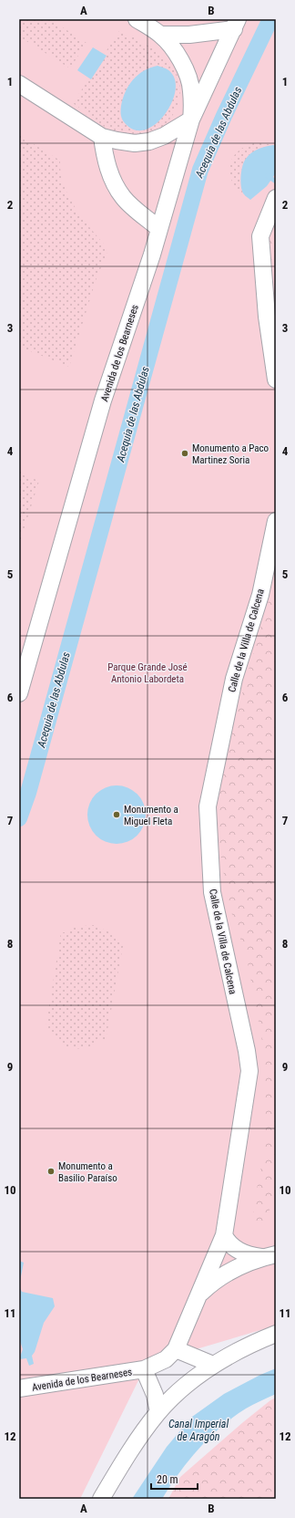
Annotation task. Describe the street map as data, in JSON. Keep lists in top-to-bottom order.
{
  "streets": {
    "street": ["Avenida de los Bearneses", "Calle de la Villa de Calcena"]
  },
  "crossings": [
    ["Avenida de los Bearneses", "Calle de la Villa de Calcena"]
  ],
  "water": ["Acequia de las Abdulas", "Canal Imperial de Aragón"],
  "parks": ["Parque Grande José Antonio Labordeta"],
  "places": ["Monumento a Paco Martinez Soria", "Monumento a Miguel Fleta", "Monumento a Basilio Paraíso"],
  "scale_bar": "20 m",
  "grid": {
    "columns": ["A", "B"],
    "rows": [
      "1",
      "2",
      "3",
      "4",
      "5",
      "6",
      "7",
      "8",
      "9",
      "10",
      "11",
      "12"
    ]
  }
}
